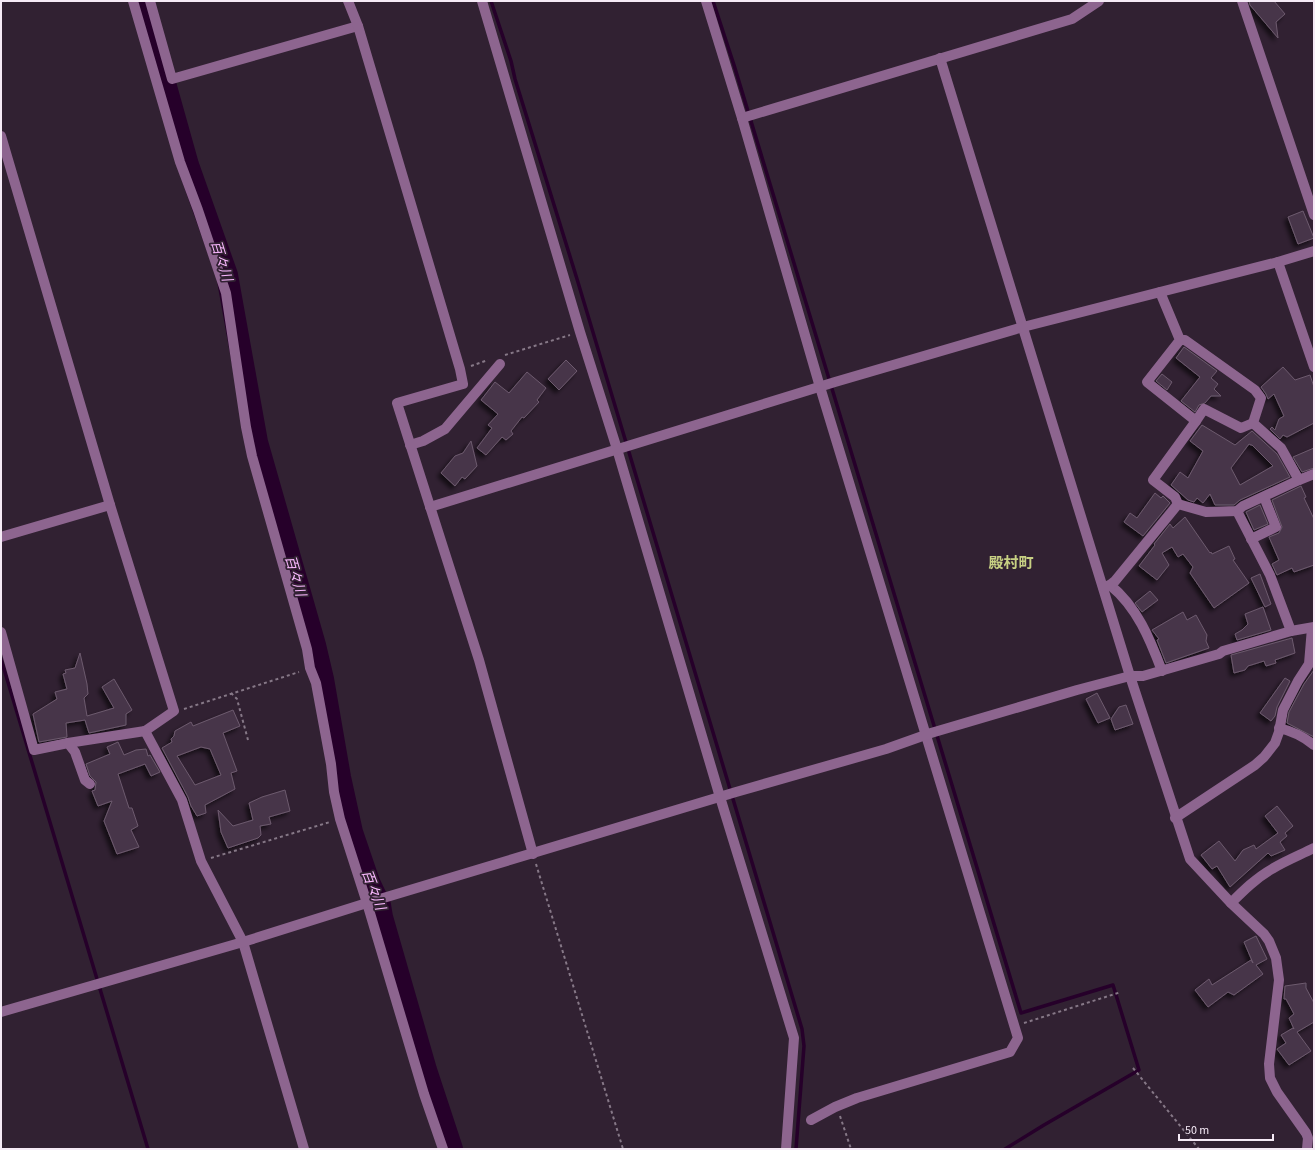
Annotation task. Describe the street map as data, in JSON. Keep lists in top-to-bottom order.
{
  "districts": ["殿村町"],
  "water": ["百々川"],
  "scale_bar": "50 m"
}
